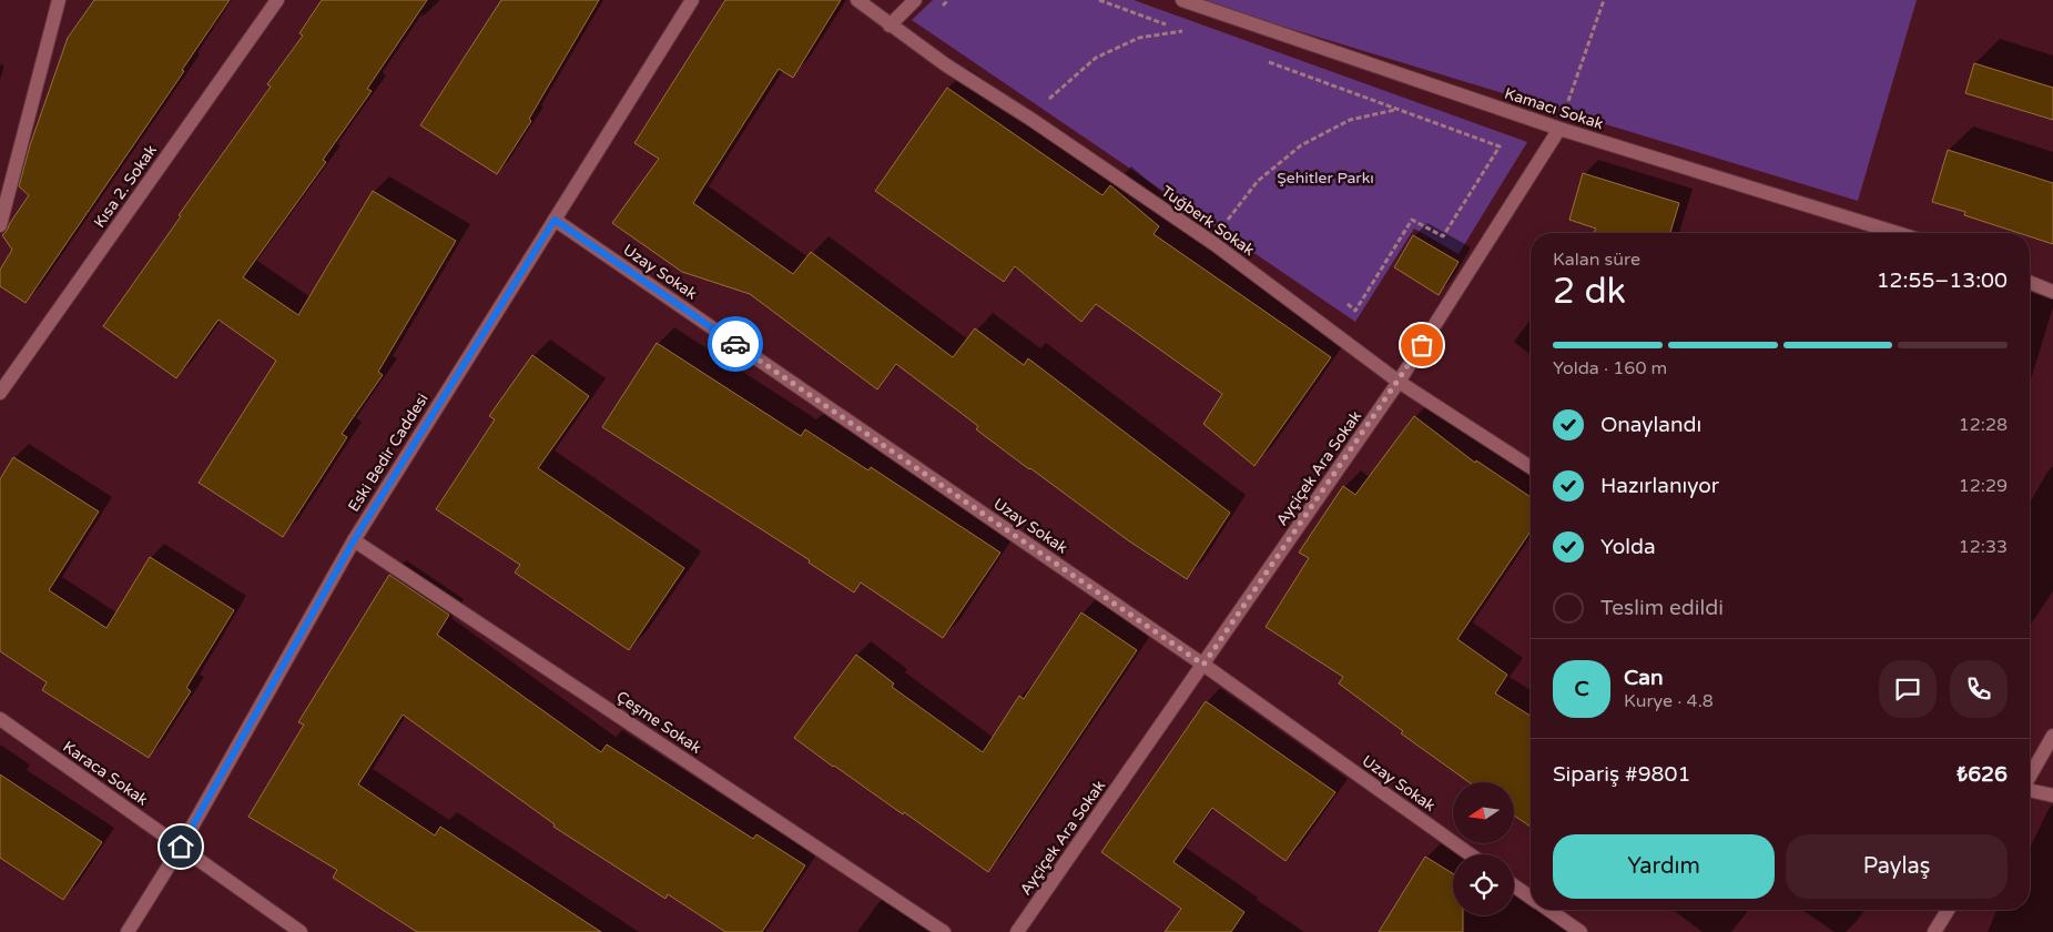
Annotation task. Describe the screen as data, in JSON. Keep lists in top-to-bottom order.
{
  "streets": {
    "street": [
      "Kamacı Sokak",
      "Kısa 2. Sokak",
      "Tuğberk Sokak",
      "Uzay Sokak",
      "Eski Bedir Caddesi",
      "Ayçiçek Ara Sokak",
      "Çeşme Sokak",
      "Karaca Sokak"
    ]
  },
  "crossings": [
    ["Kamacı Sokak", "Ayçiçek Ara Sokak"],
    ["Tuğberk Sokak", "Ayçiçek Ara Sokak"],
    ["Uzay Sokak", "Eski Bedir Caddesi"],
    ["Uzay Sokak", "Ayçiçek Ara Sokak"],
    ["Eski Bedir Caddesi", "Çeşme Sokak"],
    ["Eski Bedir Caddesi", "Karaca Sokak"]
  ],
  "parks": ["Şehitler Parkı"],
  "north": "left",
  "page": {
    "heading": ["2 dk", "Kalan süre", "12:55–13:00"],
    "panel": [
      "Can",
      "Kurye · 4.8",
      "Sipariş #9801",
      "₺626"
    ],
    "bar": "Yolda · 160 m",
    "list": [
      ["Onaylandı", "12:28"],
      ["Hazırlanıyor", "12:29"],
      ["Yolda", "12:33"],
      "Teslim edildi"
    ],
    "round": "C",
    "buttons": ["Yardım", "Paylaş"]
  }
}
